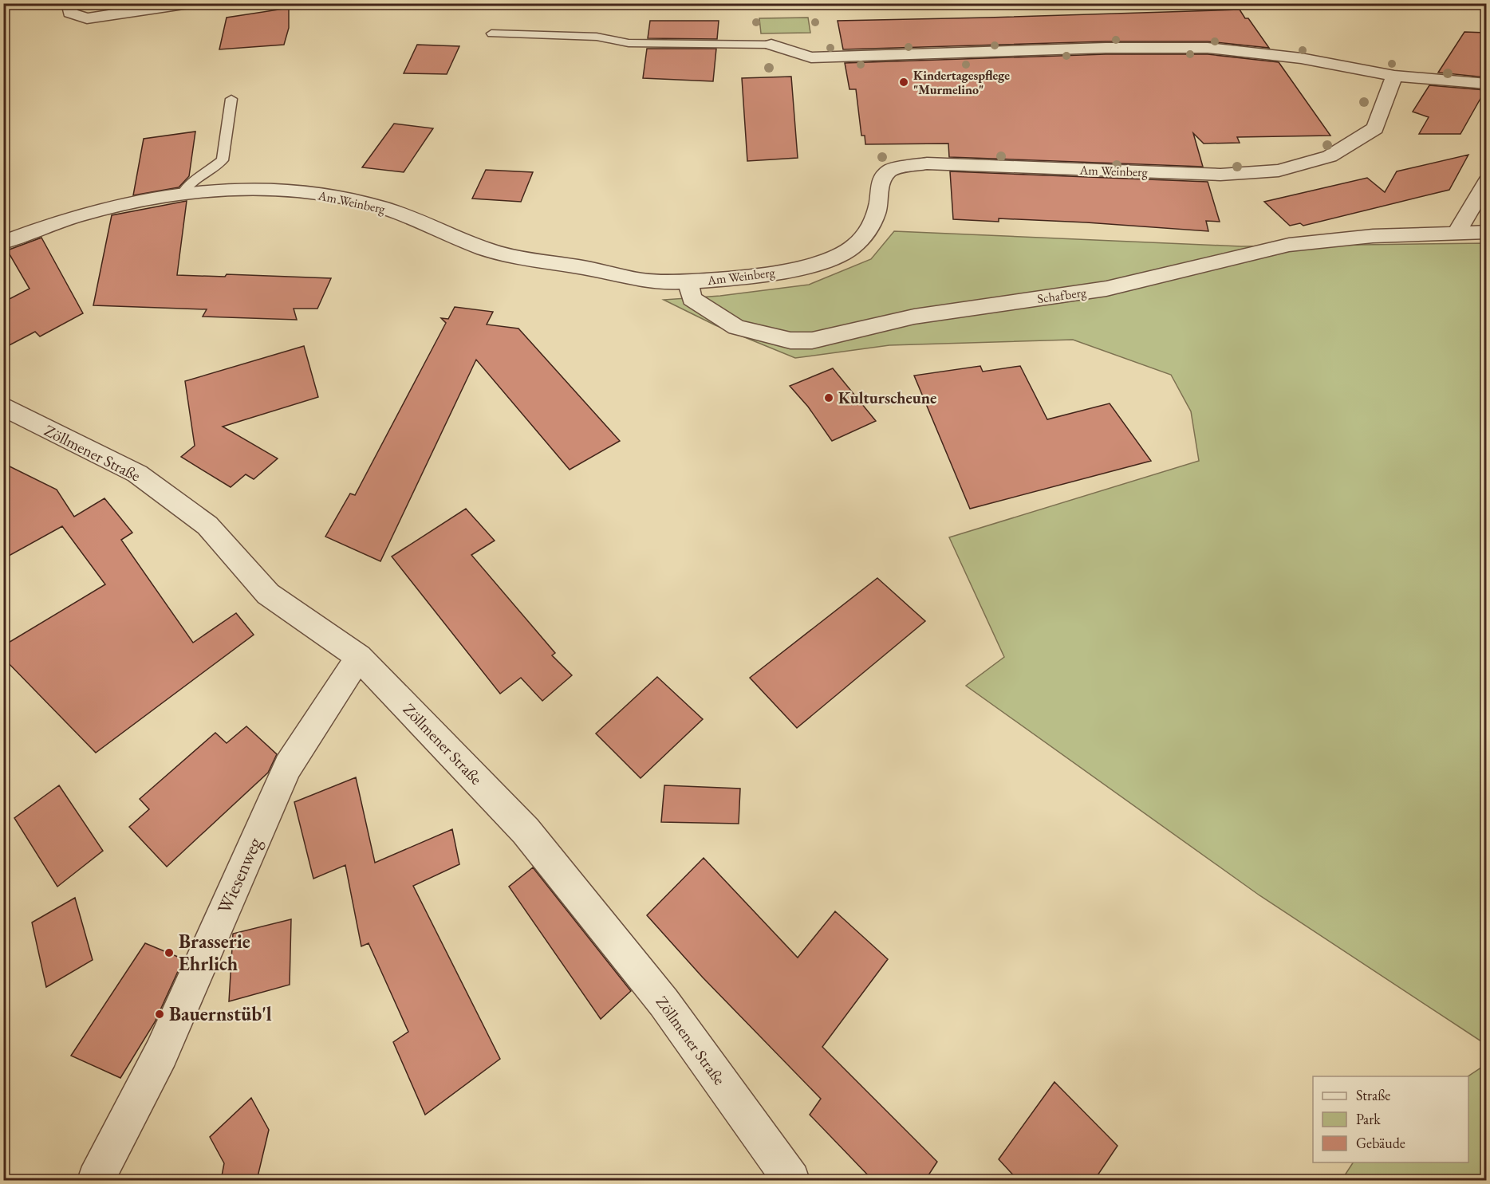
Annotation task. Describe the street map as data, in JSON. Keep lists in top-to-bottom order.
{
  "streets": {
    "street": [
      "Am Weinberg",
      "Schafberg",
      "Zöllmener Straße",
      "Wiesenweg"
    ]
  },
  "crossings": [
    ["Am Weinberg", "Schafberg"],
    ["Zöllmener Straße", "Wiesenweg"]
  ],
  "places": [
    "Kindertagespflege \"Murmelino\"",
    "Kulturscheune",
    "Brasserie Ehrlich",
    "Bauernstüb'l"
  ],
  "legend": ["Straße", "Park", "Gebäude"]
}
